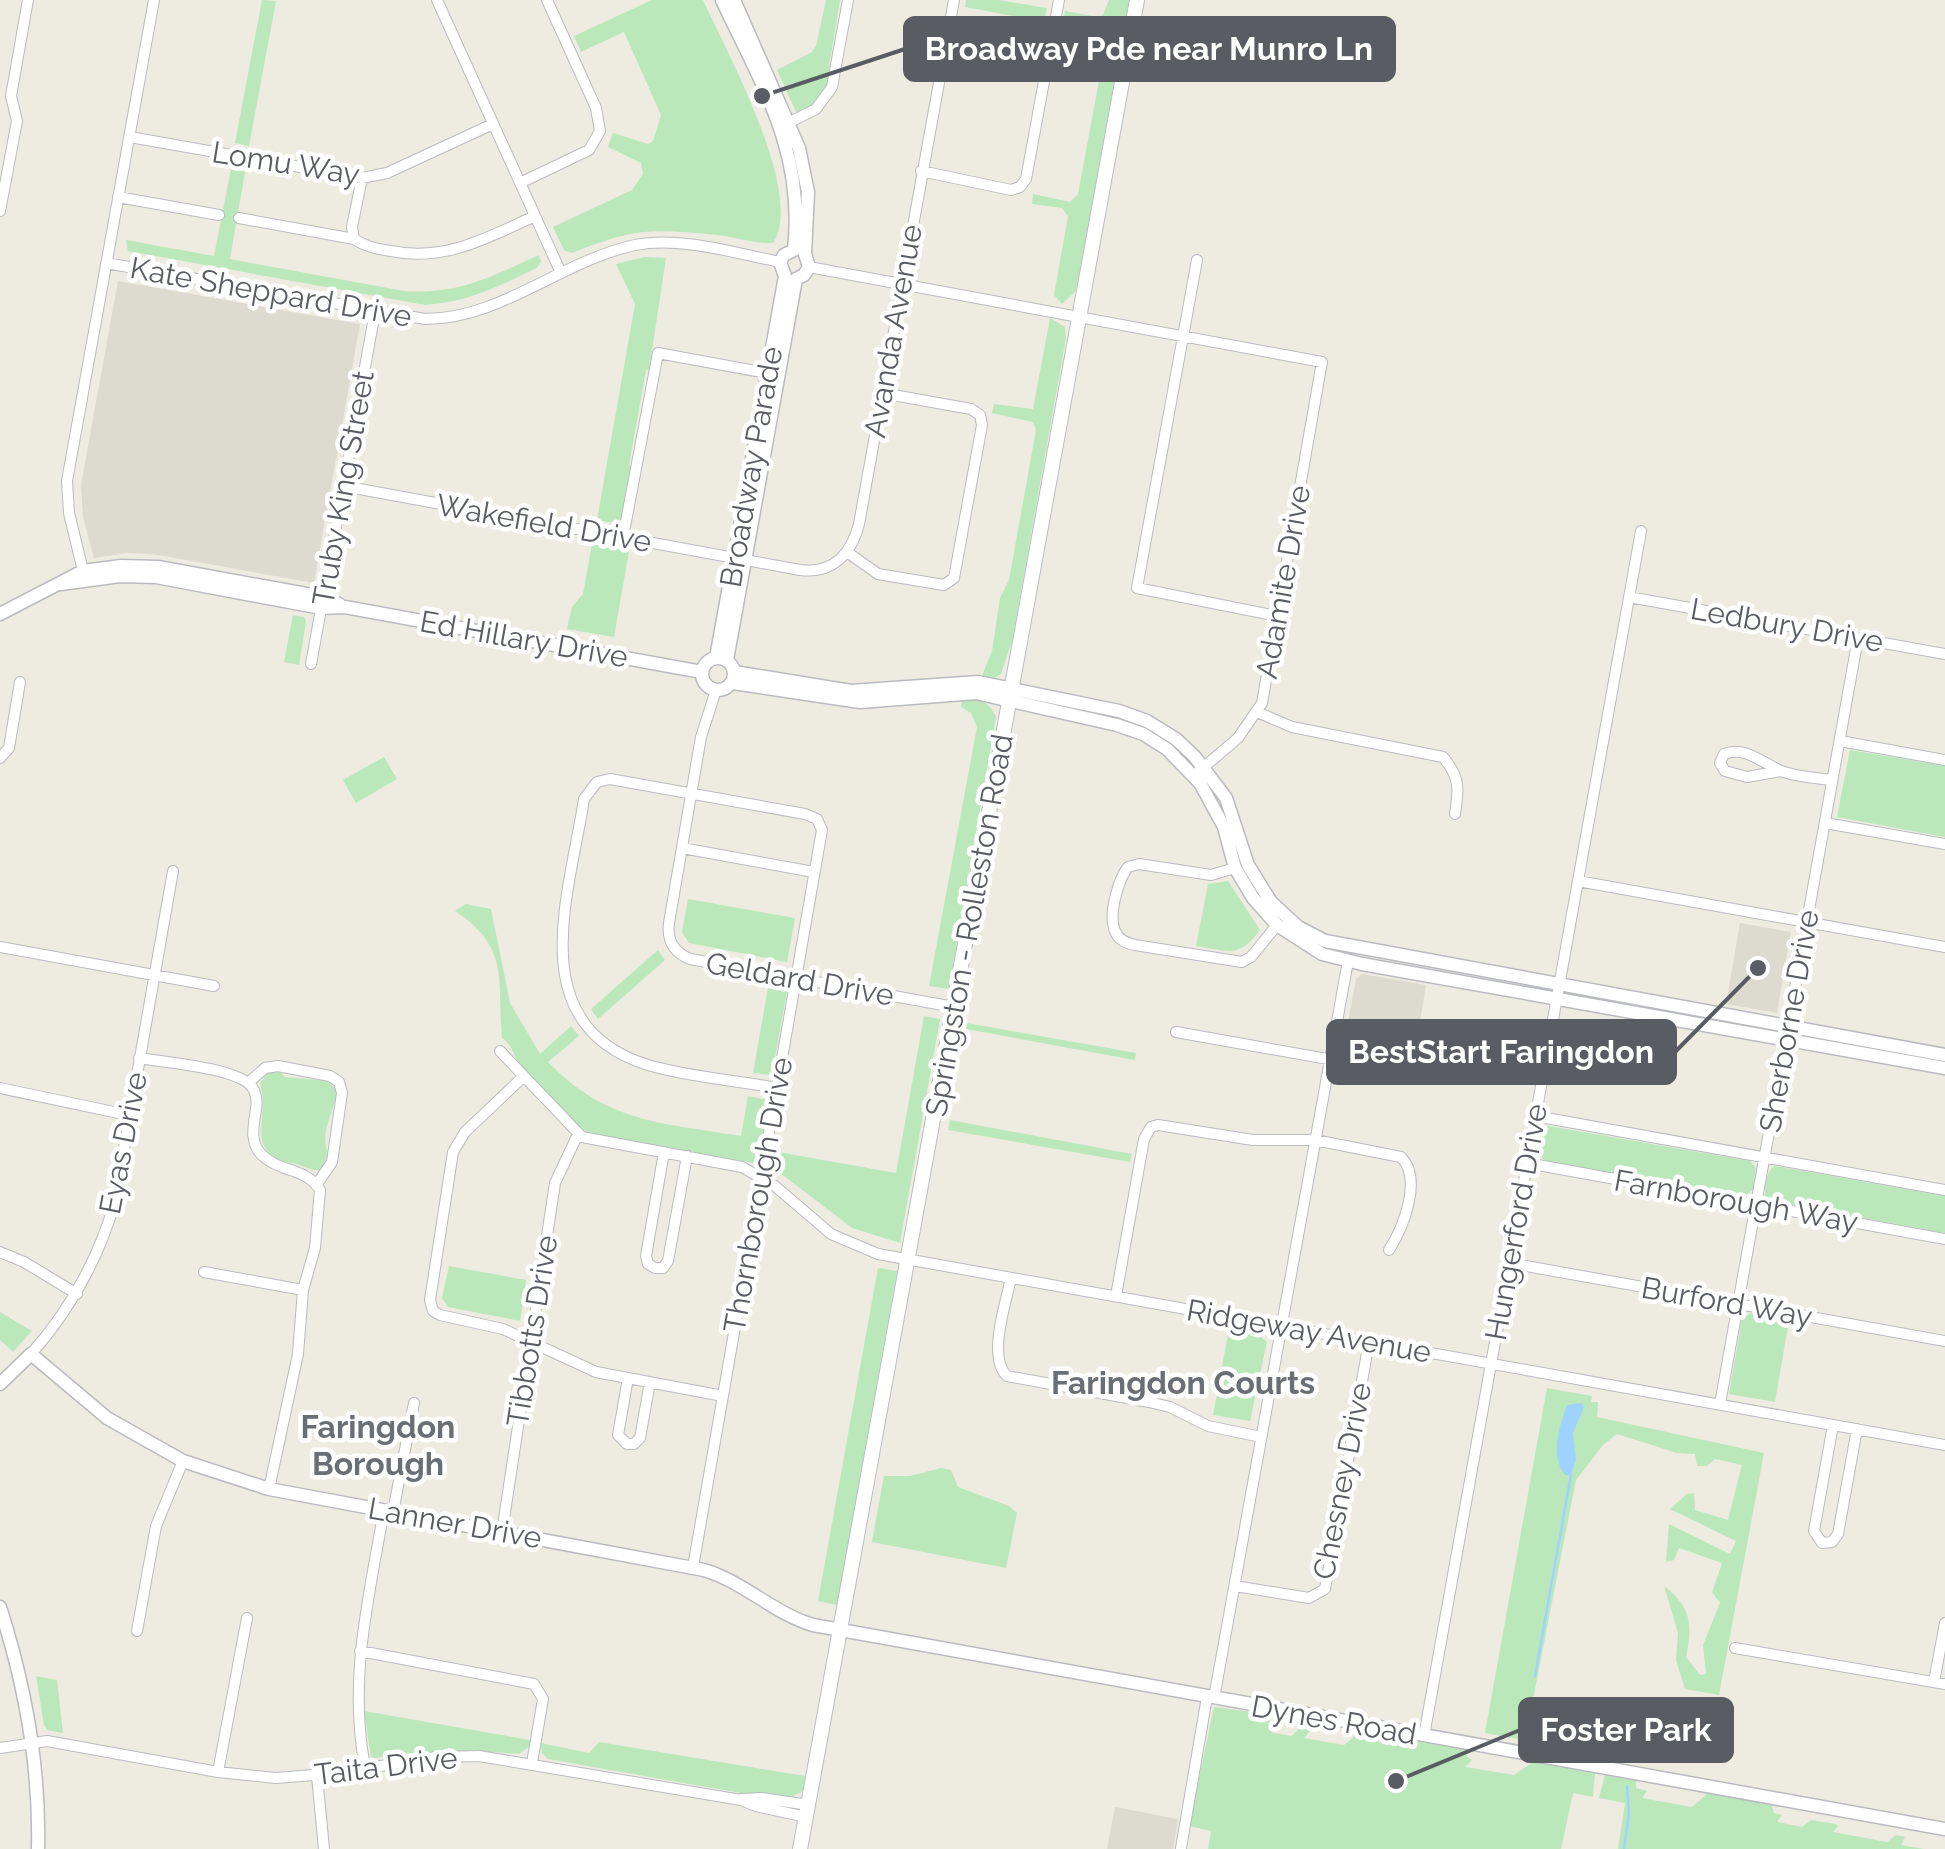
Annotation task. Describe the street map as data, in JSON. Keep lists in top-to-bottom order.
{
  "streets": {
    "main road": ["Springston - Rolleston Road"],
    "street": [
      "Lomu Way",
      "Kate Sheppard Drive",
      "Avanda Avenue",
      "Broadway Parade",
      "Truby King Street",
      "Wakefield Drive",
      "Adamite Drive",
      "Ledbury Drive",
      "Ed Hillary Drive",
      "Geldard Drive",
      "Sherborne Drive",
      "Eyas Drive",
      "Thornborough Drive",
      "Farnborough Way",
      "Hungerford Drive",
      "Burford Way",
      "Tibbotts Drive",
      "Ridgeway Avenue",
      "Chesney Drive",
      "Lanner Drive",
      "Dynes Road",
      "Taita Drive"
    ]
  },
  "crossings": [
    ["Kate Sheppard Drive", "Truby King Street"],
    ["Broadway Parade", "Wakefield Drive"],
    ["Broadway Parade", "Ed Hillary Drive"],
    ["Broadway Parade", "Geldard Drive"],
    ["Truby King Street", "Wakefield Drive"],
    ["Truby King Street", "Ed Hillary Drive"],
    ["Ledbury Drive", "Sherborne Drive"],
    ["Ledbury Drive", "Hungerford Drive"],
    ["Ed Hillary Drive", "Geldard Drive"],
    ["Springston - Rolleston Road", "Geldard Drive"],
    ["Springston - Rolleston Road", "Ridgeway Avenue"],
    ["Springston - Rolleston Road", "Lanner Drive"],
    ["Springston - Rolleston Road", "Dynes Road"],
    ["Springston - Rolleston Road", "Taita Drive"],
    ["Geldard Drive", "Thornborough Drive"],
    ["Sherborne Drive", "Farnborough Way"],
    ["Sherborne Drive", "Burford Way"],
    ["Sherborne Drive", "Ridgeway Avenue"],
    ["Eyas Drive", "Lanner Drive"],
    ["Thornborough Drive", "Ridgeway Avenue"],
    ["Thornborough Drive", "Lanner Drive"],
    ["Farnborough Way", "Hungerford Drive"],
    ["Hungerford Drive", "Burford Way"],
    ["Hungerford Drive", "Ridgeway Avenue"],
    ["Hungerford Drive", "Dynes Road"],
    ["Tibbotts Drive", "Lanner Drive"],
    ["Ridgeway Avenue", "Chesney Drive"],
    ["Lanner Drive", "Dynes Road"]
  ],
  "districts": ["Faringdon Courts", "Faringdon Borough"],
  "places": ["Broadway Pde near Munro Ln", "BestStart Faringdon", "Foster Park"]
}
